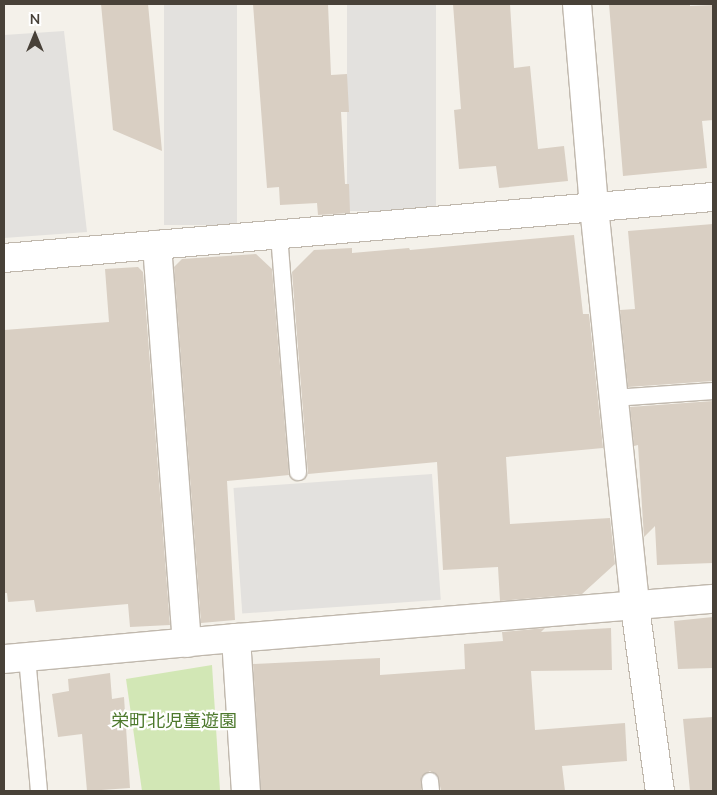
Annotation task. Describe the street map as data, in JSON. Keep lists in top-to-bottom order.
{
  "parks": ["栄町北児童遊園"],
  "north": "top"
}
